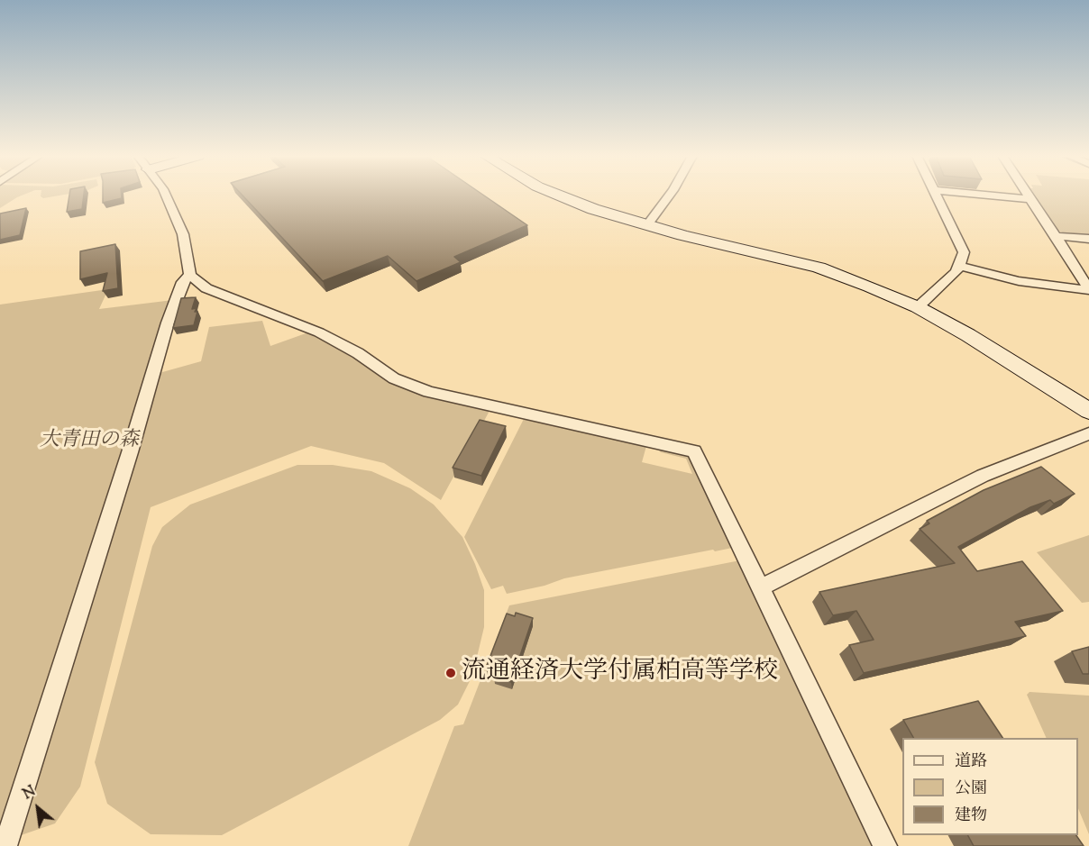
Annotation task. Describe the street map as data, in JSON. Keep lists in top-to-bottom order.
{
  "parks": ["大青田の森"],
  "places": ["流通経済大学付属柏高等学校"],
  "legend": ["道路", "公園", "建物"],
  "north": "top left"
}
